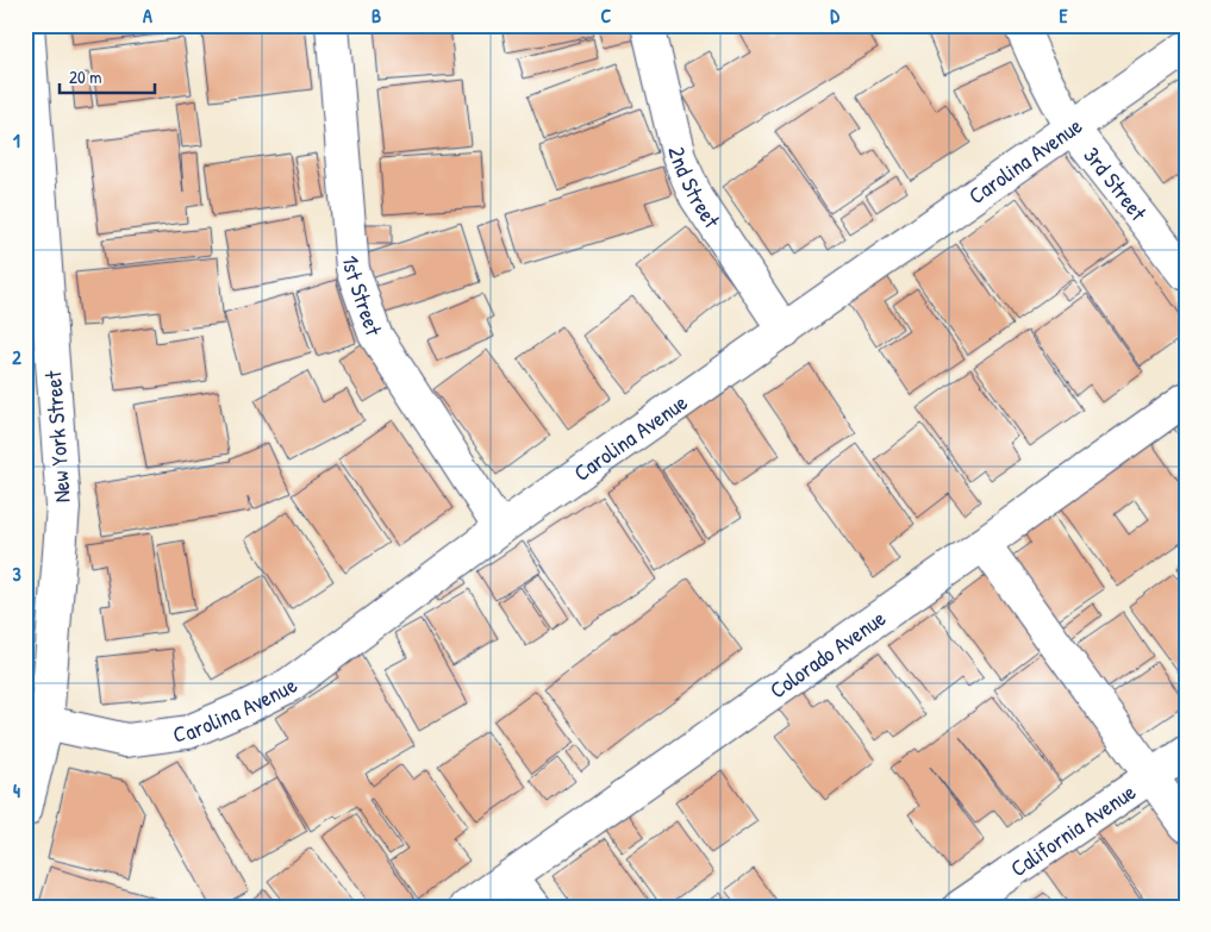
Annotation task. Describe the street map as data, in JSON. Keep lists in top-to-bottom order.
{
  "streets": {
    "street": [
      "Carolina Avenue",
      "3rd Street",
      "2nd Street",
      "1st Street",
      "New York Street",
      "Colorado Avenue",
      "California Avenue"
    ]
  },
  "crossings": [
    ["Carolina Avenue", "3rd Street"],
    ["Carolina Avenue", "2nd Street"],
    ["Carolina Avenue", "1st Street"],
    ["Carolina Avenue", "New York Street"]
  ],
  "scale_bar": "20 m",
  "grid": {
    "columns": [
      "A",
      "B",
      "C",
      "D",
      "E"
    ],
    "rows": [
      "1",
      "2",
      "3",
      "4"
    ]
  }
}
